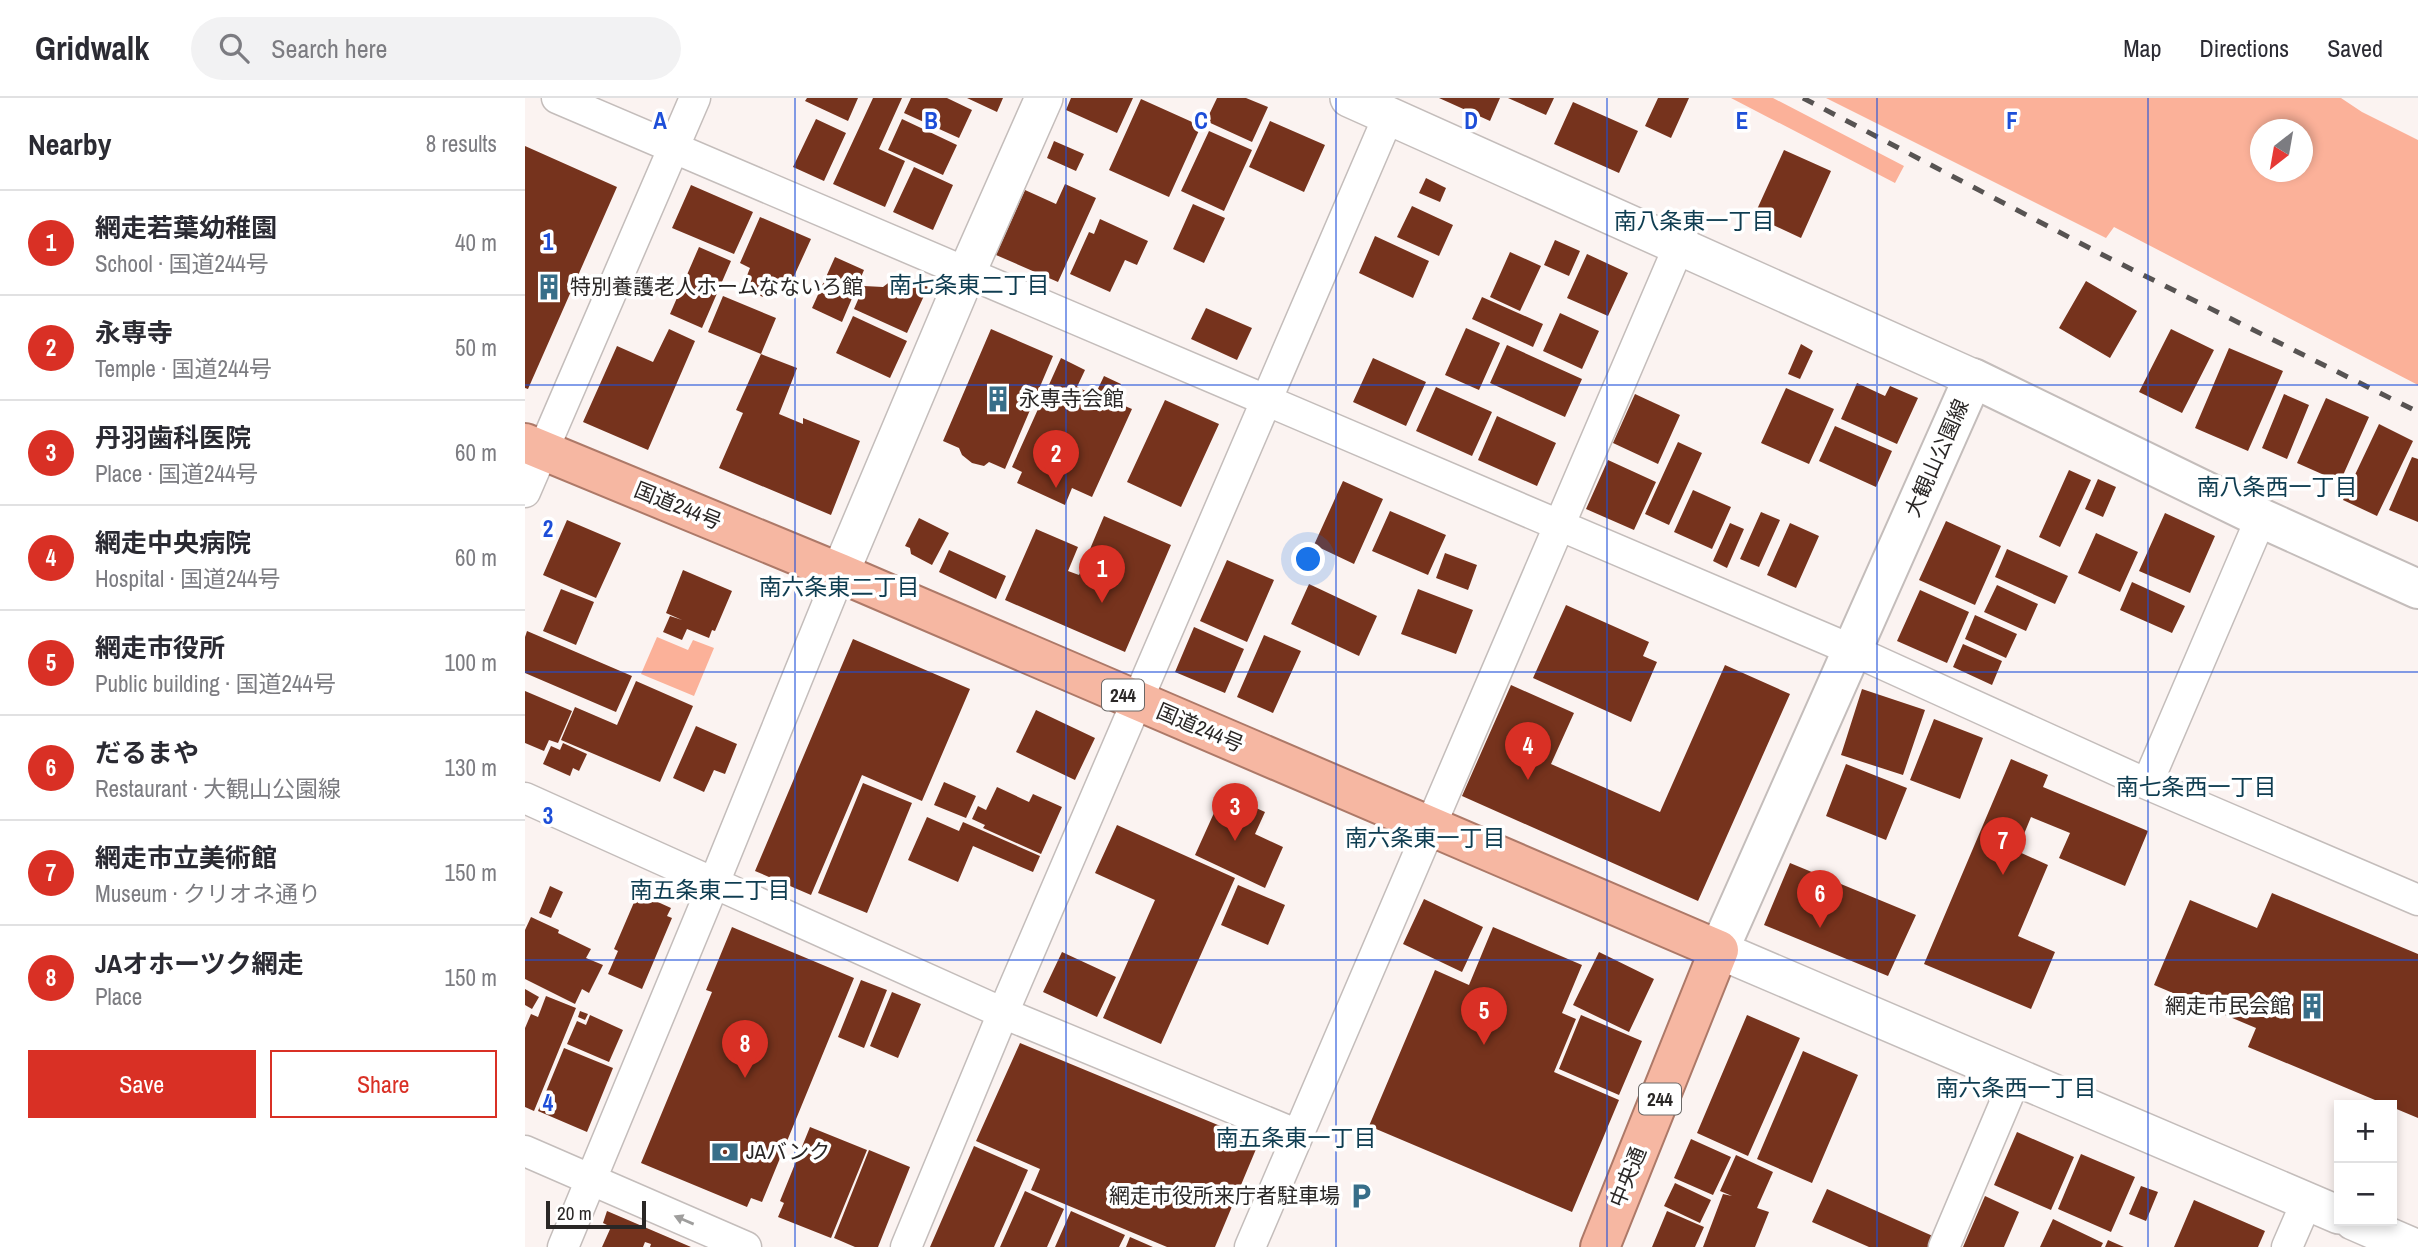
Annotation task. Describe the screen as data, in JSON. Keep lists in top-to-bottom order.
{
  "streets": {
    "highway": ["国道244号", "244", "中央通"],
    "main road": ["大観山公園線"]
  },
  "crossings": [
    ["大観山公園線", "国道244号"],
    ["大観山公園線", "中央通"],
    ["国道244号", "中央通"]
  ],
  "districts": [
    "南八条東一丁目",
    "南七条東二丁目",
    "南八条西一丁目",
    "南六条東二丁目",
    "南七条西一丁目",
    "南六条東一丁目",
    "南五条東二丁目",
    "南六条西一丁目",
    "南五条東一丁目"
  ],
  "places": {
    "building": ["特別養護老人ホームなないろ館", "永専寺会館", "網走市民会館"],
    "bank": ["JAバンク"],
    "parking": ["網走市役所来庁者駐車場"]
  },
  "scale_bar": "20 m",
  "north": "bottom left",
  "page": {
    "header": "Gridwalk",
    "search": "Search here",
    "nav": ["Map", "Directions", "Saved"],
    "heading": ["Nearby", "8 results"],
    "list": [
      {
        "mark": "1",
        "name": "網走若葉幼稚園",
        "note": "School · 国道244号",
        "value": "40 m"
      },
      {
        "mark": "2",
        "name": "永専寺",
        "note": "Temple · 国道244号",
        "value": "50 m"
      },
      {
        "mark": "3",
        "name": "丹羽歯科医院",
        "note": "Place · 国道244号",
        "value": "60 m"
      },
      {
        "mark": "4",
        "name": "網走中央病院",
        "note": "Hospital · 国道244号",
        "value": "60 m"
      },
      {
        "mark": "5",
        "name": "網走市役所",
        "note": "Public building · 国道244号",
        "value": "100 m"
      },
      {
        "mark": "6",
        "name": "だるまや",
        "note": "Restaurant · 大観山公園線",
        "value": "130 m"
      },
      {
        "mark": "7",
        "name": "網走市立美術館",
        "note": "Museum · クリオネ通り",
        "value": "150 m"
      },
      {
        "mark": "8",
        "name": "JAオホーツク網走",
        "note": "Place",
        "value": "150 m"
      }
    ],
    "pins": [
      "2",
      "1",
      "4",
      "3",
      "7",
      "6",
      "5",
      "8"
    ],
    "buttons": ["Save", "Share"],
    "map_buttons": ["+", "−"],
    "scale": "20 m"
  },
  "grid": {
    "columns": [
      "A",
      "B",
      "C",
      "D",
      "E",
      "F"
    ],
    "rows": [
      "1",
      "2",
      "3",
      "4"
    ]
  }
}
